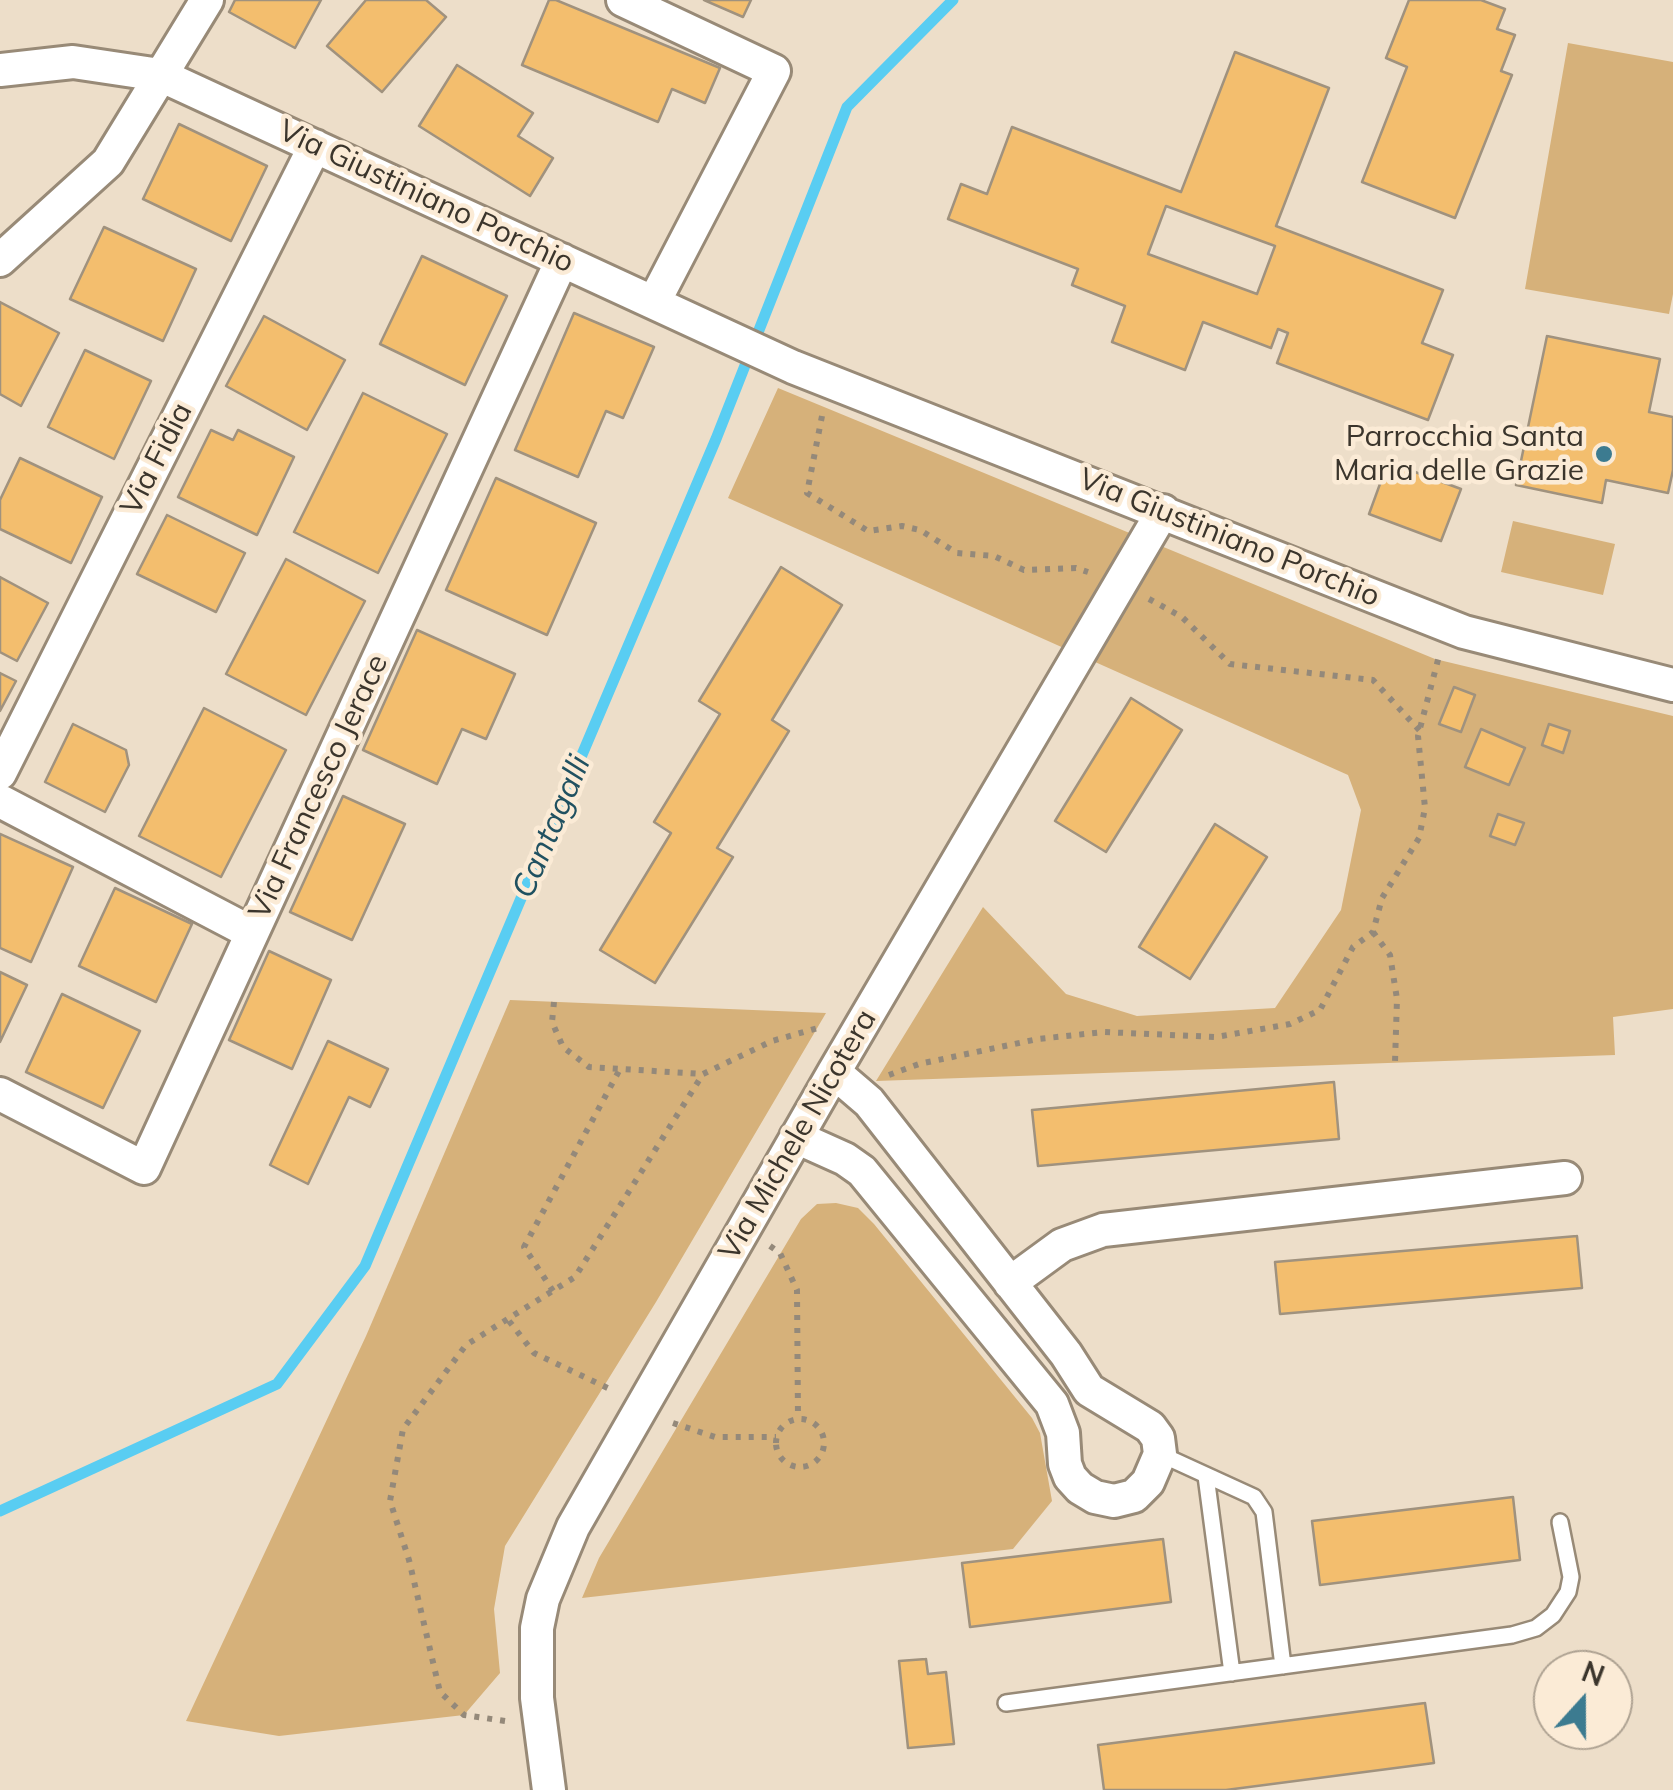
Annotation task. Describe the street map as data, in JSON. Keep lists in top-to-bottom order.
{
  "streets": {
    "street": [
      "Via Giustiniano Porchio",
      "Via Fidia",
      "Via Francesco Jerace",
      "Via Michele Nicotera"
    ]
  },
  "crossings": [
    ["Via Giustiniano Porchio", "Via Fidia"],
    ["Via Giustiniano Porchio", "Via Francesco Jerace"],
    ["Via Giustiniano Porchio", "Via Michele Nicotera"]
  ],
  "water": ["Cantagalli"],
  "places": ["Parrocchia Santa Maria delle Grazie"],
  "north": "top"
}
